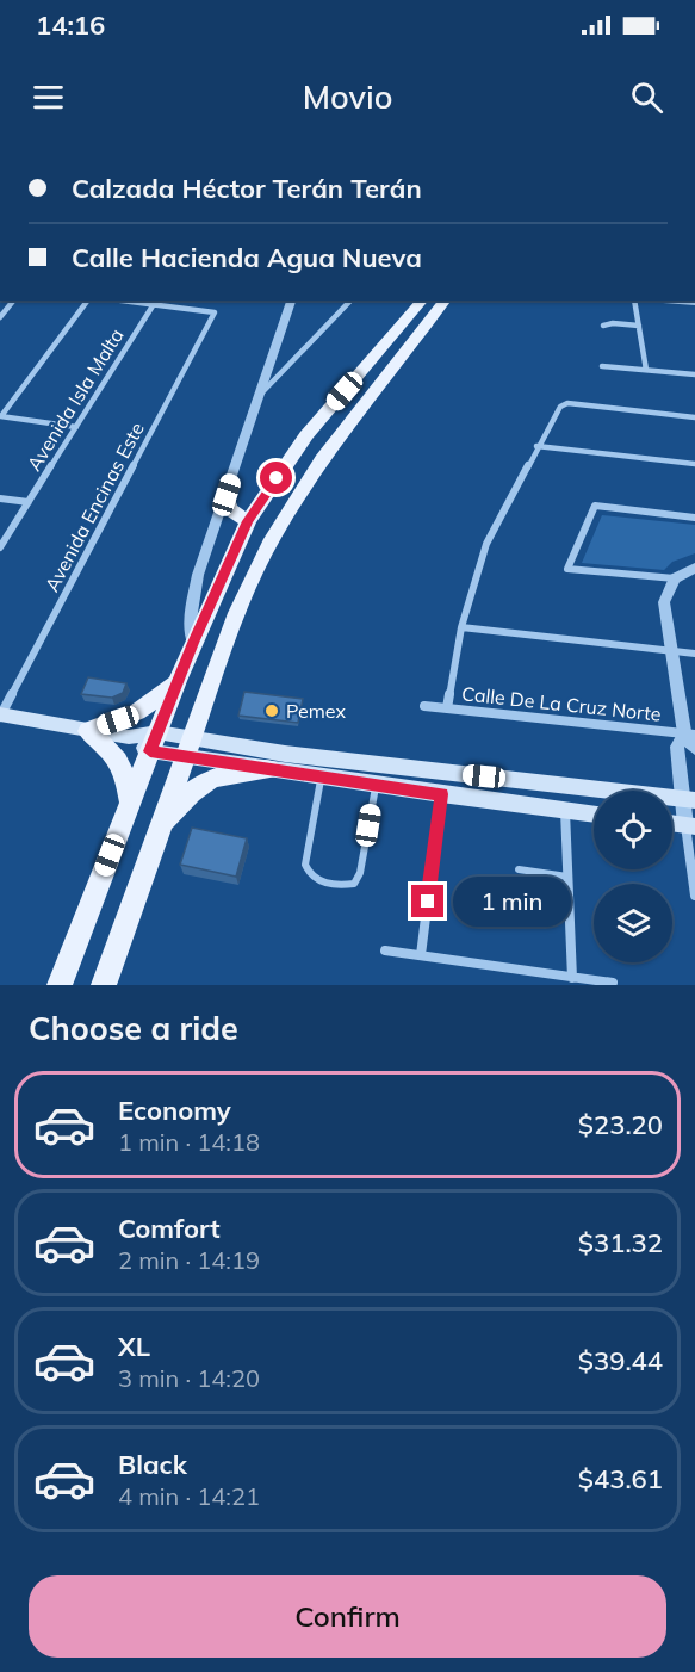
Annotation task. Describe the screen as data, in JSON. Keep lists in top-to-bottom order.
{
  "streets": {
    "street": ["Avenida Isla Malta", "Avenida Encinas Este", "Calle De La Cruz Norte"]
  },
  "crossings": [
    ["Avenida Isla Malta", "Avenida Encinas Este"]
  ],
  "places": ["Pemex"],
  "page": {
    "status": "14:16",
    "header": "Movio",
    "banner": ["Calzada Héctor Terán Terán", "Calle Hacienda Agua Nueva"],
    "bubble": "1 min",
    "heading": "Choose a ride",
    "list": [
      {
        "name": "Economy",
        "note": "1 min · 14:18",
        "value": "$23.20"
      },
      {
        "name": "Comfort",
        "note": "2 min · 14:19",
        "value": "$31.32"
      },
      {
        "name": "XL",
        "note": "3 min · 14:20",
        "value": "$39.44"
      },
      {
        "name": "Black",
        "note": "4 min · 14:21",
        "value": "$43.61"
      }
    ],
    "buttons": "Confirm"
  }
}
